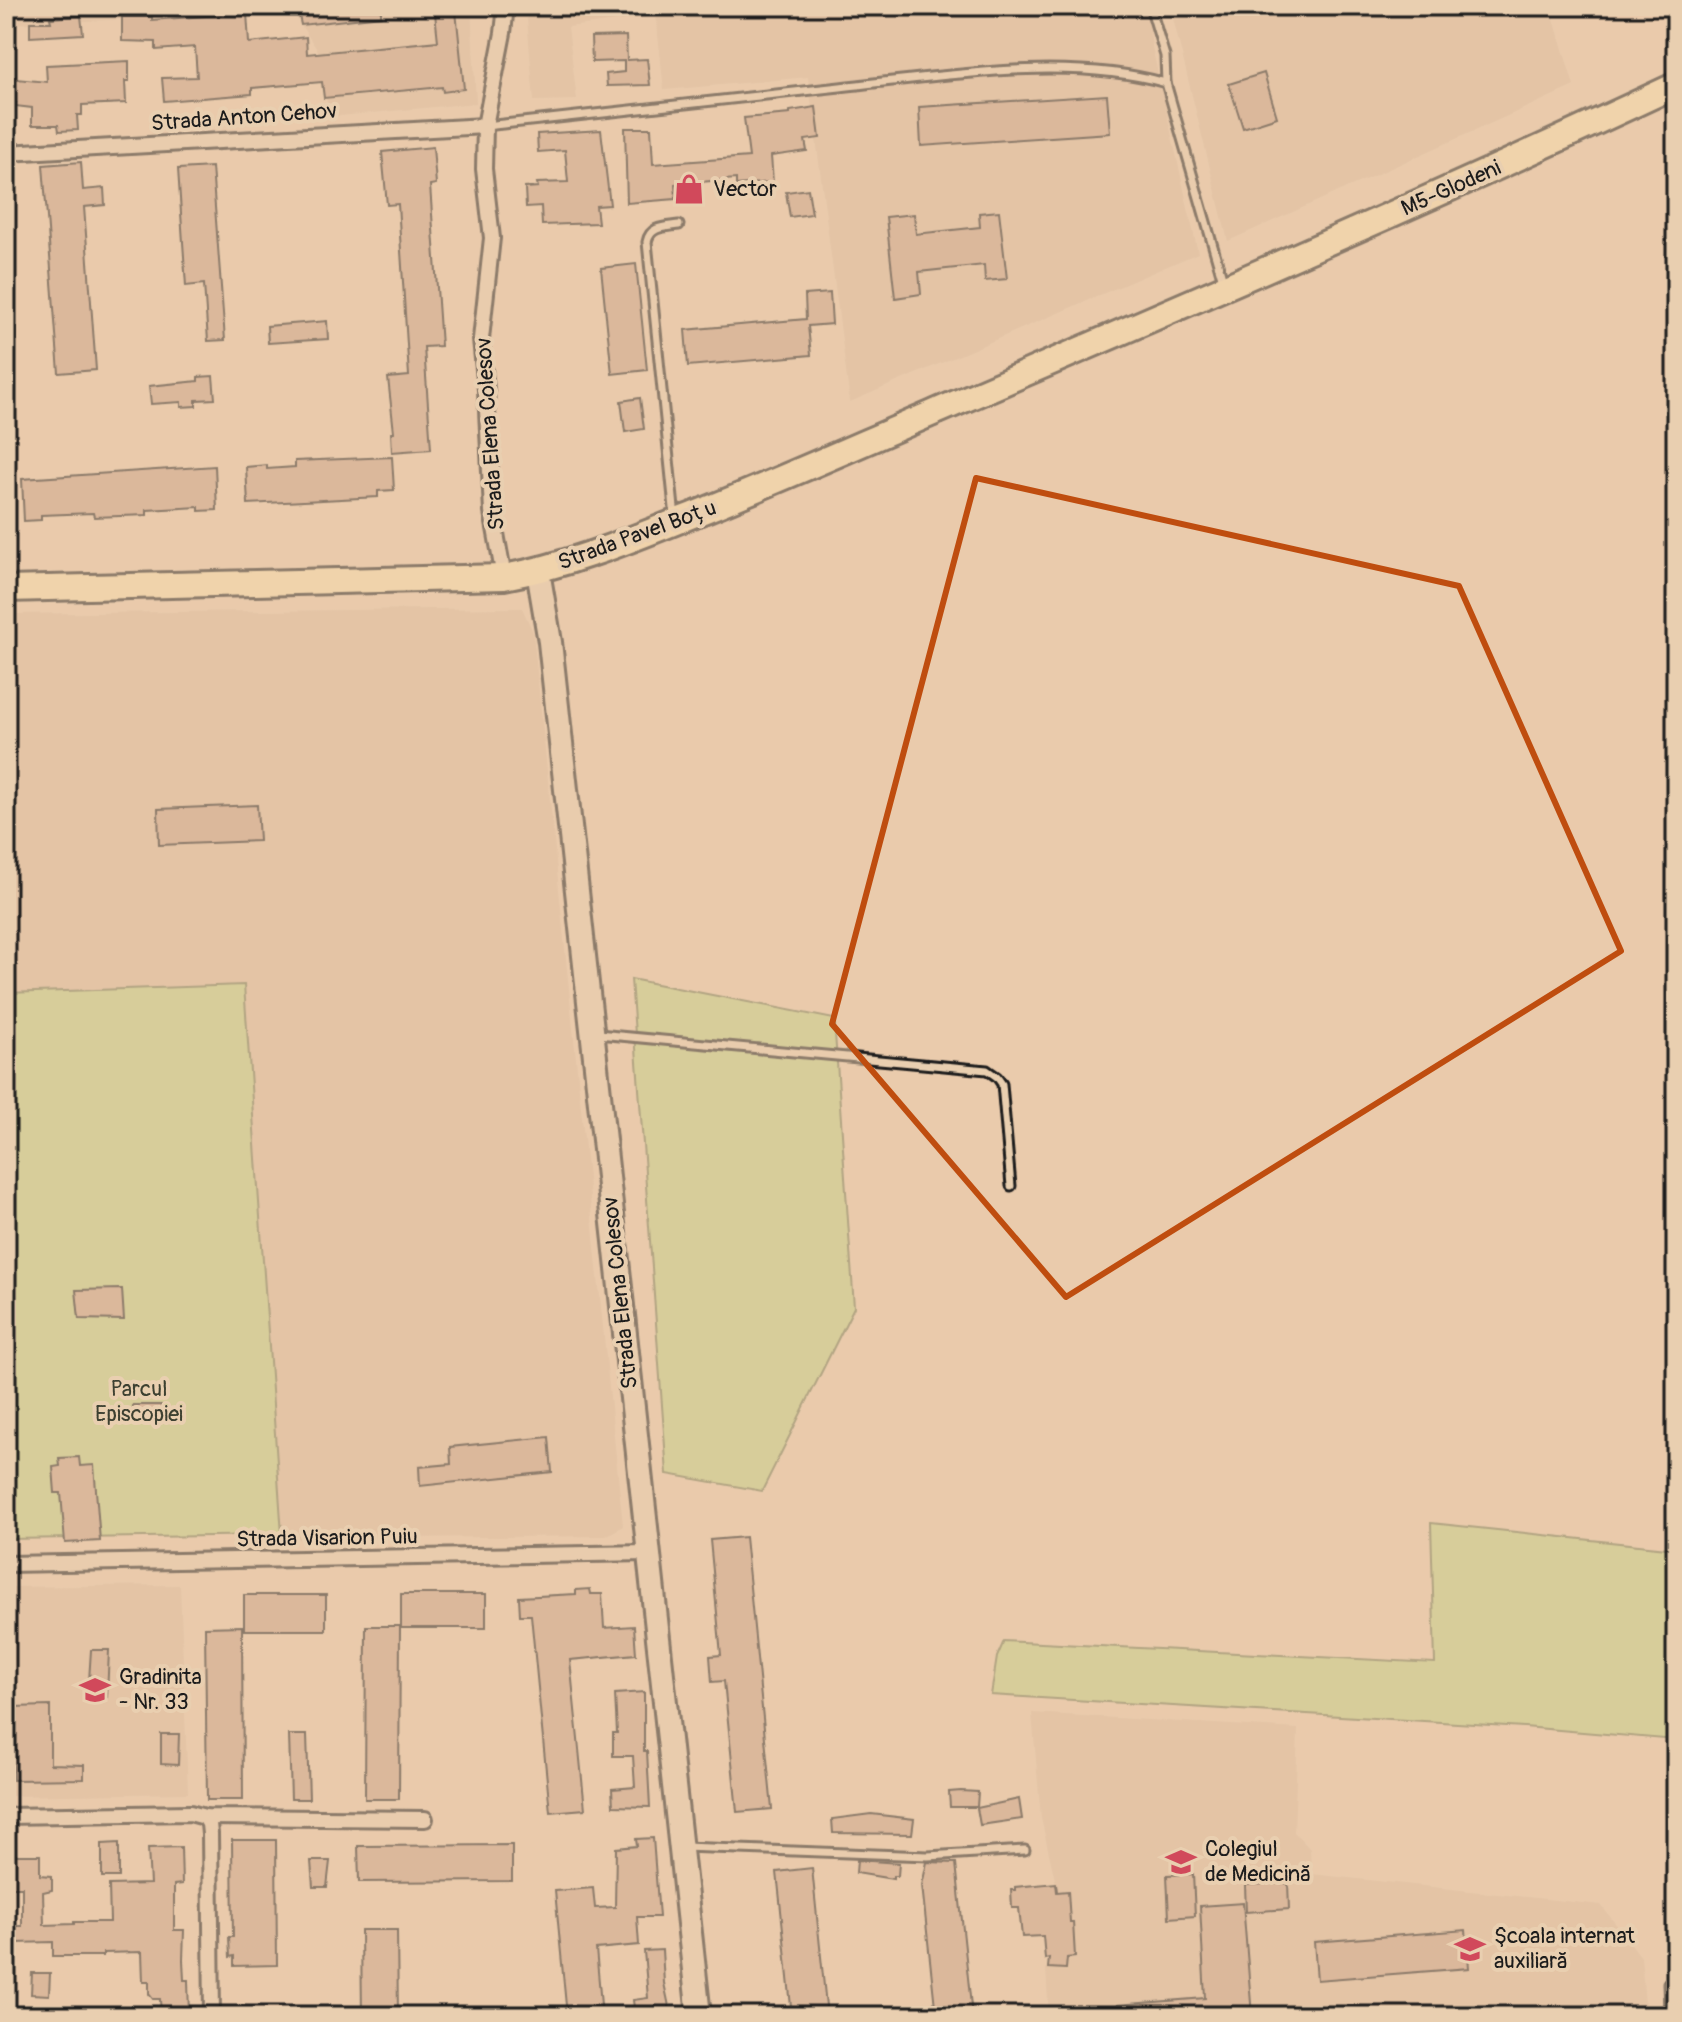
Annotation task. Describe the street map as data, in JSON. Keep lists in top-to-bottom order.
{
  "streets": {
    "main road": ["M5-Glodeni", "Strada Pavel Boțu"],
    "street": ["Strada Anton Cehov", "Strada Elena Colesov", "Strada Visarion Puiu"]
  },
  "crossings": [
    ["Strada Anton Cehov", "Strada Elena Colesov"],
    ["M5-Glodeni", "Strada Pavel Boțu"],
    ["Strada Elena Colesov", "Strada Pavel Boțu"],
    ["Strada Elena Colesov", "Strada Visarion Puiu"]
  ],
  "parks": ["Parcul Episcopiei"],
  "places": {
    "shop": ["Vector"],
    "school or university": ["Gradinita - Nr. 33", "Colegiul de Medicină", "Şcoala internat auxiliară"]
  }
}
